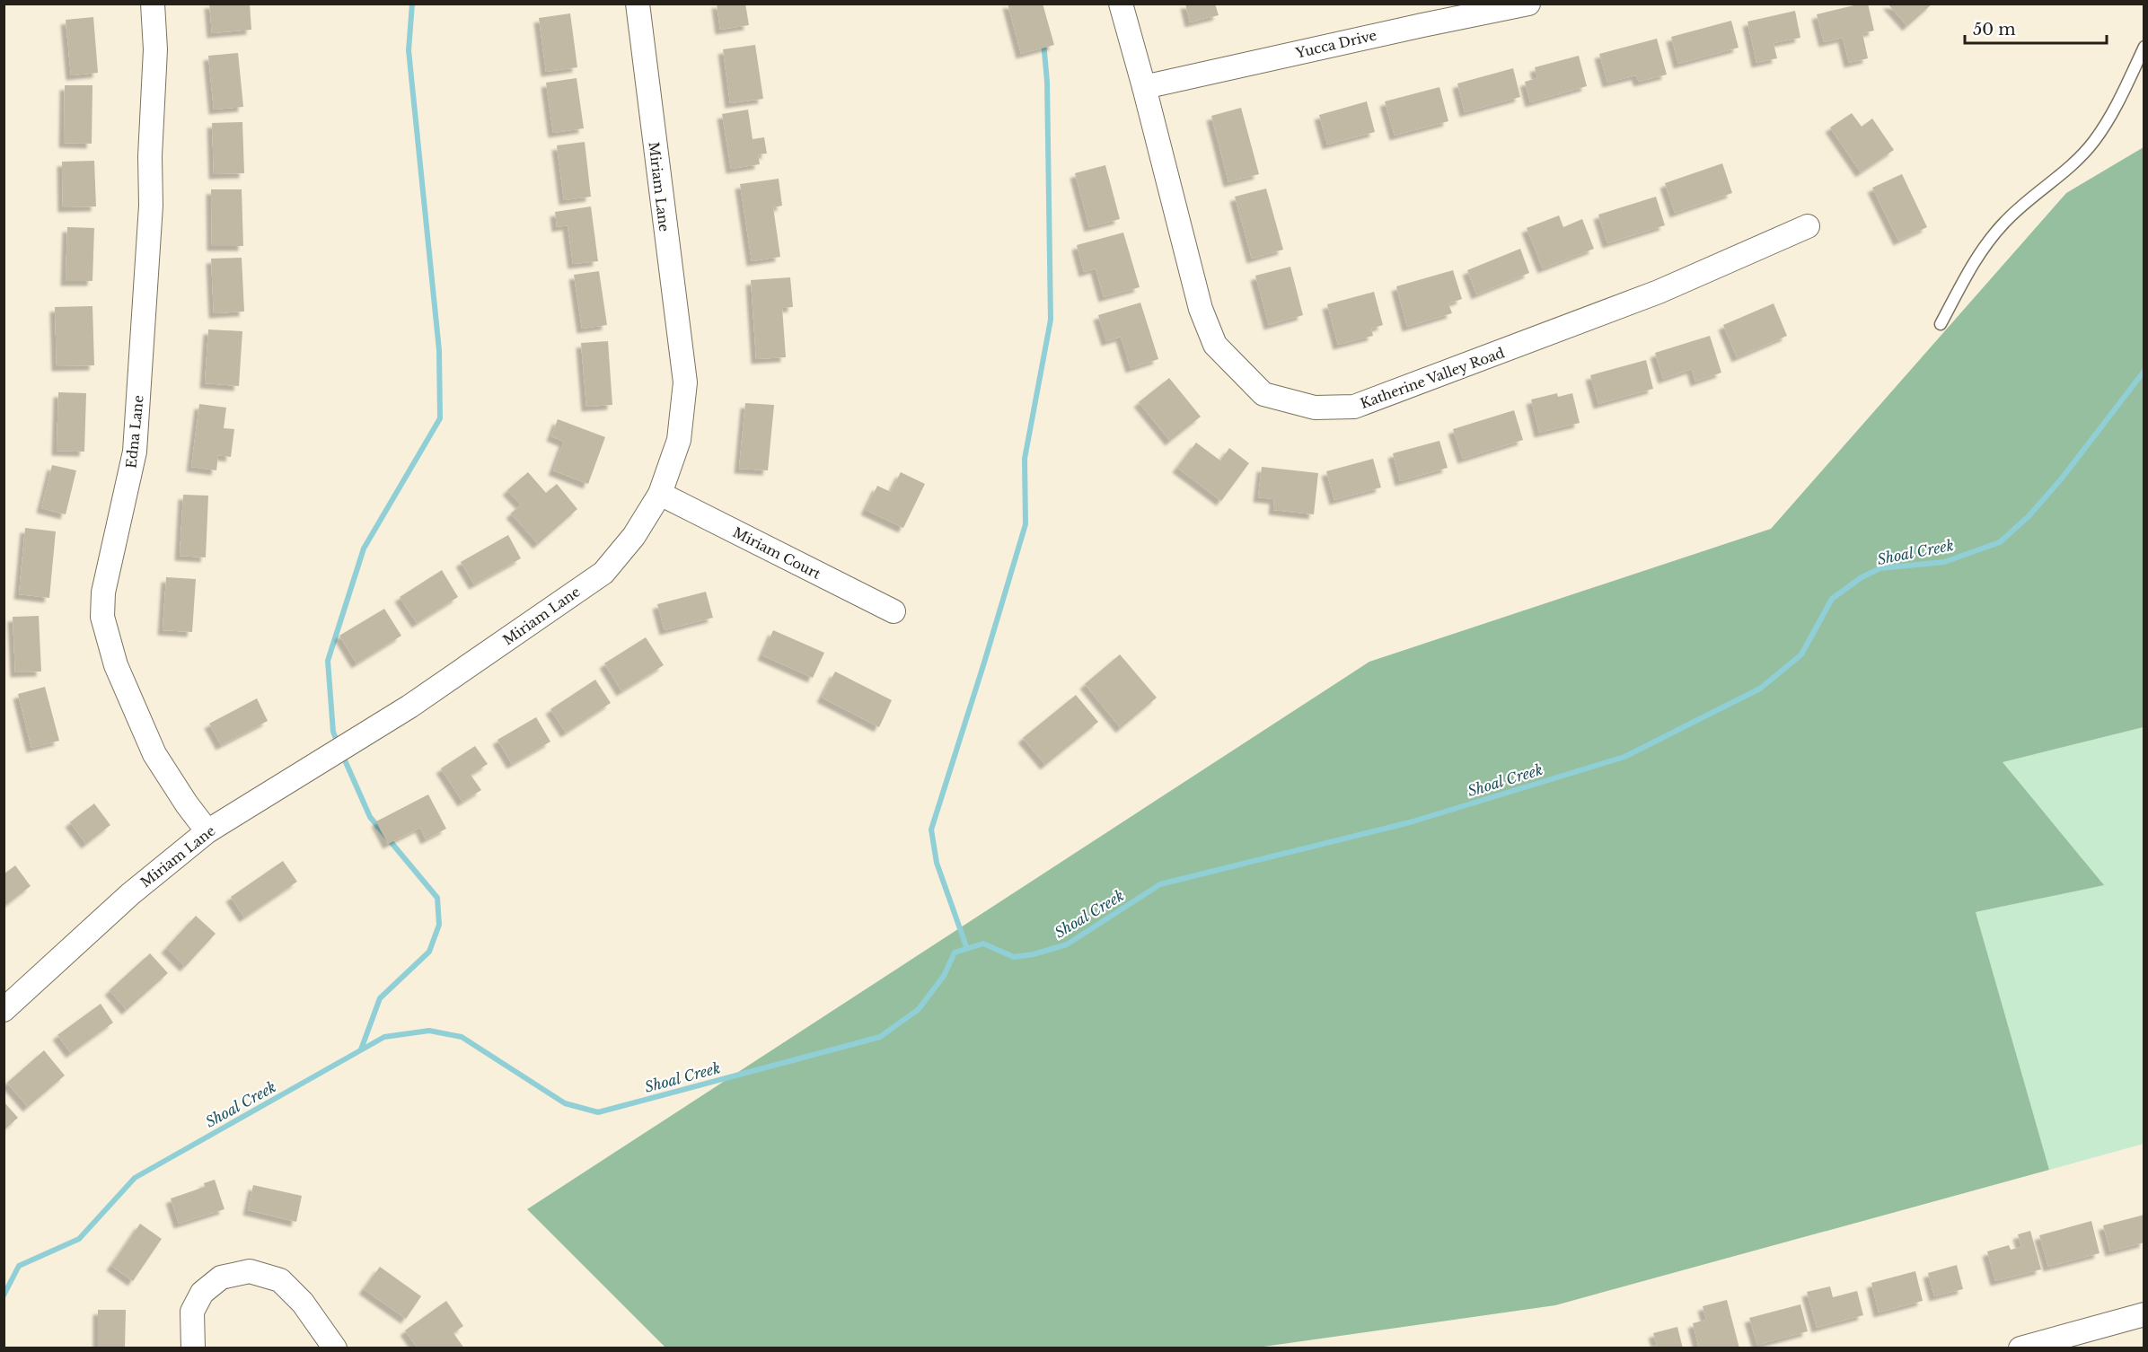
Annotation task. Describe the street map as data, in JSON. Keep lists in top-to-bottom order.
{
  "streets": {
    "street": [
      "Yucca Drive",
      "Miriam Lane",
      "Katherine Valley Road",
      "Edna Lane",
      "Miriam Court"
    ]
  },
  "crossings": [
    ["Yucca Drive", "Katherine Valley Road"],
    ["Miriam Lane", "Edna Lane"],
    ["Miriam Lane", "Miriam Court"]
  ],
  "water": ["Shoal Creek"],
  "scale_bar": "50 m"
}
